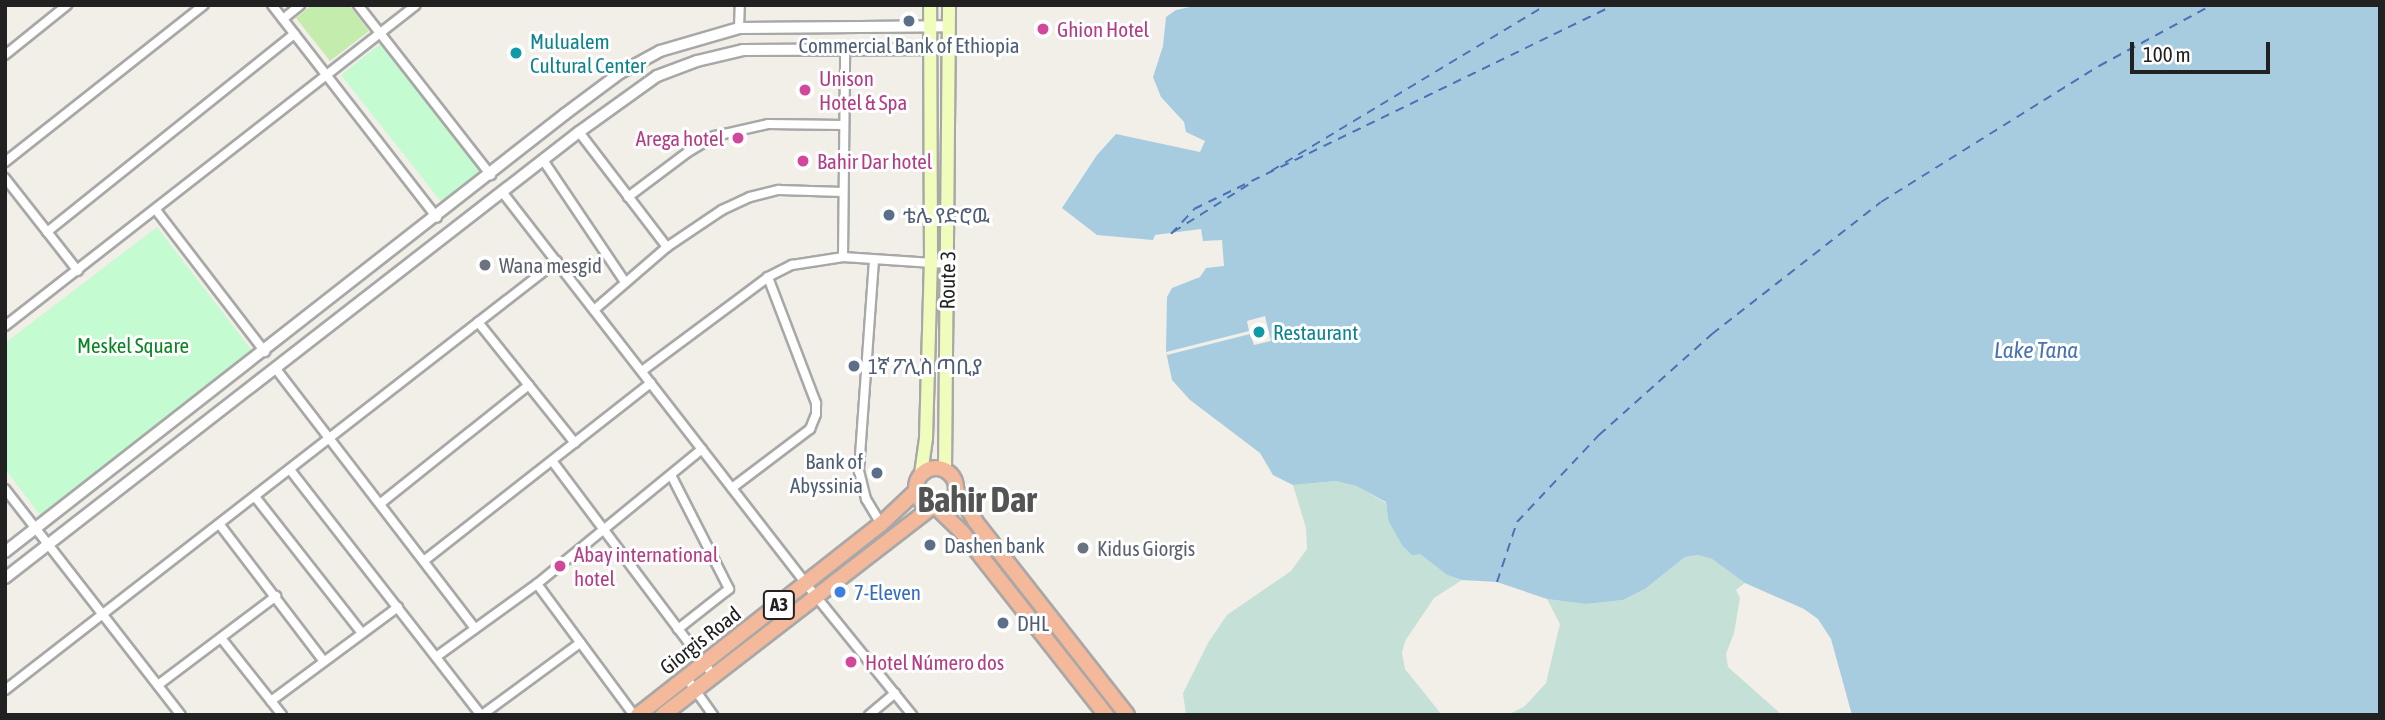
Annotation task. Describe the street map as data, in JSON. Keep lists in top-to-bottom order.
{
  "streets": {
    "highway": ["A3", "Giorgis Road"],
    "main road": ["Route 3"]
  },
  "crossings": [
    ["Route 3", "A3"],
    ["Route 3", "Giorgis Road"],
    ["A3", "Giorgis Road"]
  ],
  "districts": ["Bahir Dar"],
  "water": ["Lake Tana"],
  "parks": ["Meskel Square"],
  "places": [
    "Commercial Bank of Ethiopia",
    "Ghion Hotel",
    "Mulualem Cultural Center",
    "Unison Hotel & Spa",
    "Arega hotel",
    "Bahir Dar hotel",
    "ቴሌ የድሮዉ",
    "Wana mesgid",
    "Restaurant",
    "1ኛ ፖሊስ ጣቢያ",
    "Bank of Abyssinia",
    "Dashen bank",
    "Kidus Giorgis",
    "Abay international hotel",
    "7-Eleven",
    "DHL",
    "Hotel Número dos"
  ],
  "scale_bar": "100 m"
}
